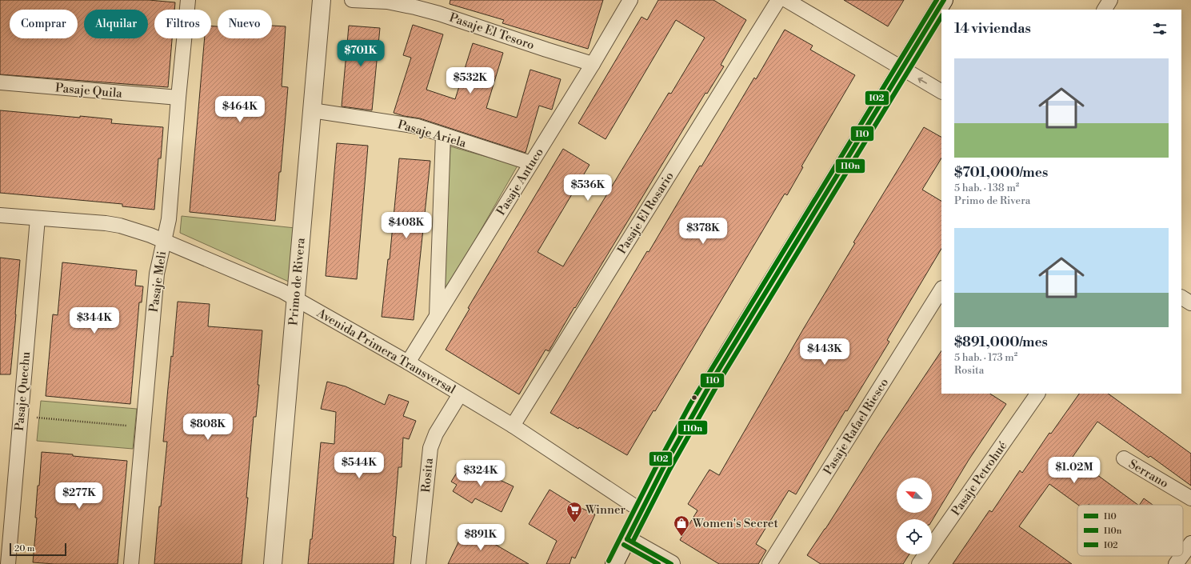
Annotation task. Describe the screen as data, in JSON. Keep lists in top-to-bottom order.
{
  "streets": {
    "main road": ["Primo de Rivera"],
    "street": [
      "Pasaje El Tesoro",
      "Pasaje Quila",
      "Pasaje Ariela",
      "Pasaje Antuco",
      "Pasaje El Rosario",
      "Pasaje Meli",
      "Avenida Primera Transversal",
      "Pasaje Quechu",
      "Pasaje Rafael Riesco",
      "Serrano",
      "Rosita",
      "Pasaje Petrohué"
    ]
  },
  "crossings": [
    ["Pasaje El Tesoro", "Pasaje Antuco"],
    ["Pasaje Quila", "Pasaje Meli"],
    ["Pasaje Ariela", "Pasaje Antuco"],
    ["Pasaje Ariela", "Primo de Rivera"],
    ["Pasaje Antuco", "Avenida Primera Transversal"],
    ["Pasaje El Rosario", "Avenida Primera Transversal"],
    ["Pasaje Meli", "Avenida Primera Transversal"],
    ["Primo de Rivera", "Avenida Primera Transversal"],
    ["Avenida Primera Transversal", "Pasaje Quechu"],
    ["Avenida Primera Transversal", "Rosita"]
  ],
  "places": {
    "supermarket": ["Winner"],
    "shop": ["Women's Secret"]
  },
  "lines": ["transit line I10", "transit line I02", "transit line I10n"],
  "legend": ["I10", "I10n", "I02"],
  "scale_bar": "20 m",
  "north": "top left",
  "page": {
    "chip": [
      "Comprar",
      "Alquilar",
      "Filtros",
      "Nuevo"
    ],
    "heading": "14 viviendas",
    "price": [
      "$701K",
      "$532K",
      "$464K",
      "$536K",
      "$408K",
      "$378K",
      "$344K",
      "$443K",
      "$808K",
      "$544K",
      "$1.02M",
      "$324K",
      "$277K",
      "$891K"
    ],
    "list": [
      {
        "name": "$701,000/mes",
        "note": "5 hab. · 138 m² · Primo de Rivera"
      },
      {
        "name": "$891,000/mes",
        "note": "5 hab. · 173 m² · Rosita"
      }
    ],
    "scale": "20 m"
  }
}
